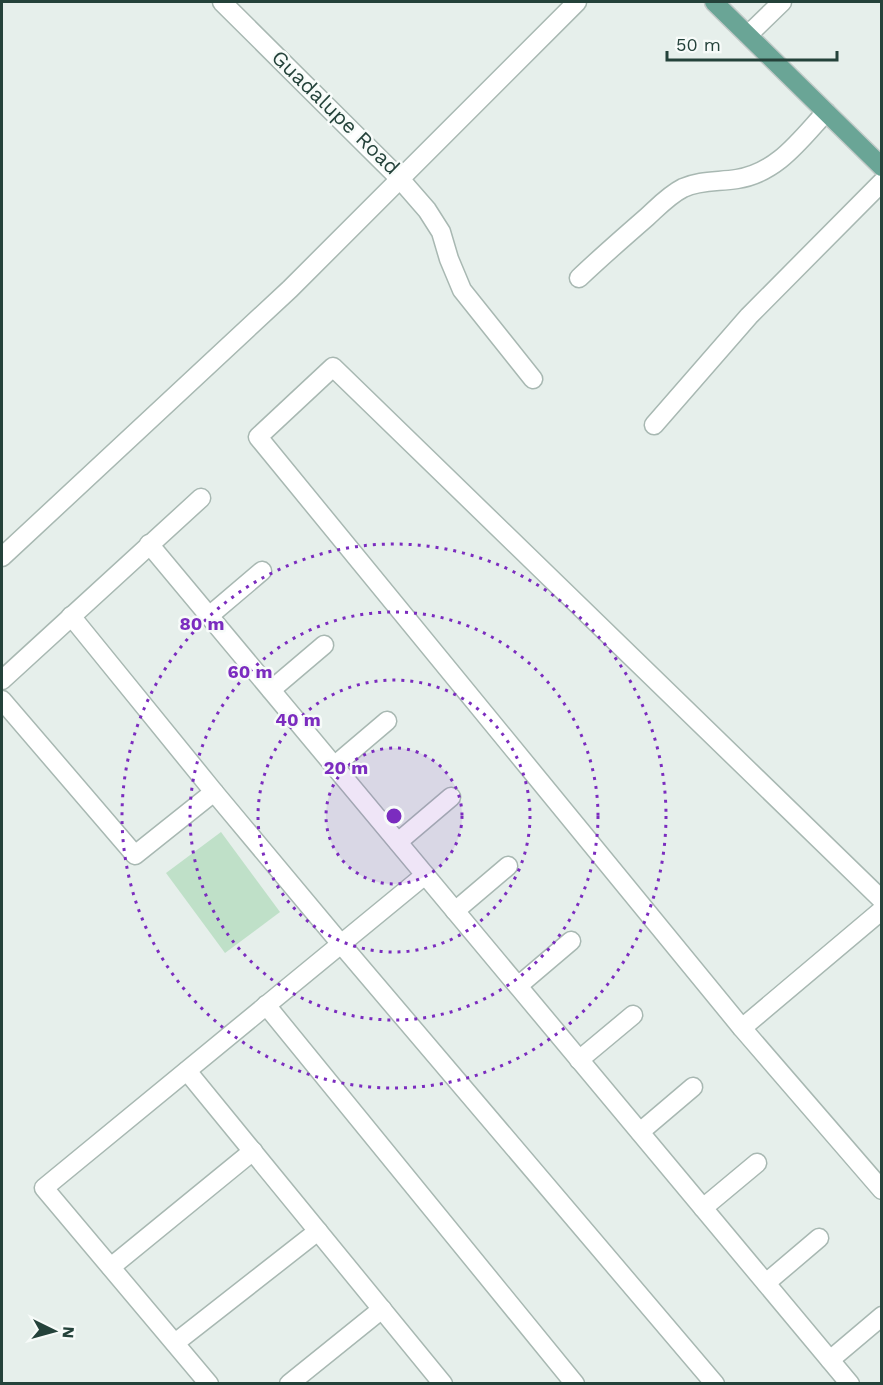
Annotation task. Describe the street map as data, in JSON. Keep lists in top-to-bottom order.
{
  "streets": {
    "street": ["Guadalupe Road"]
  },
  "scale_bar": "50 m",
  "north": "right",
  "rings": [
    "80 m",
    "60 m",
    "40 m",
    "20 m"
  ]
}
